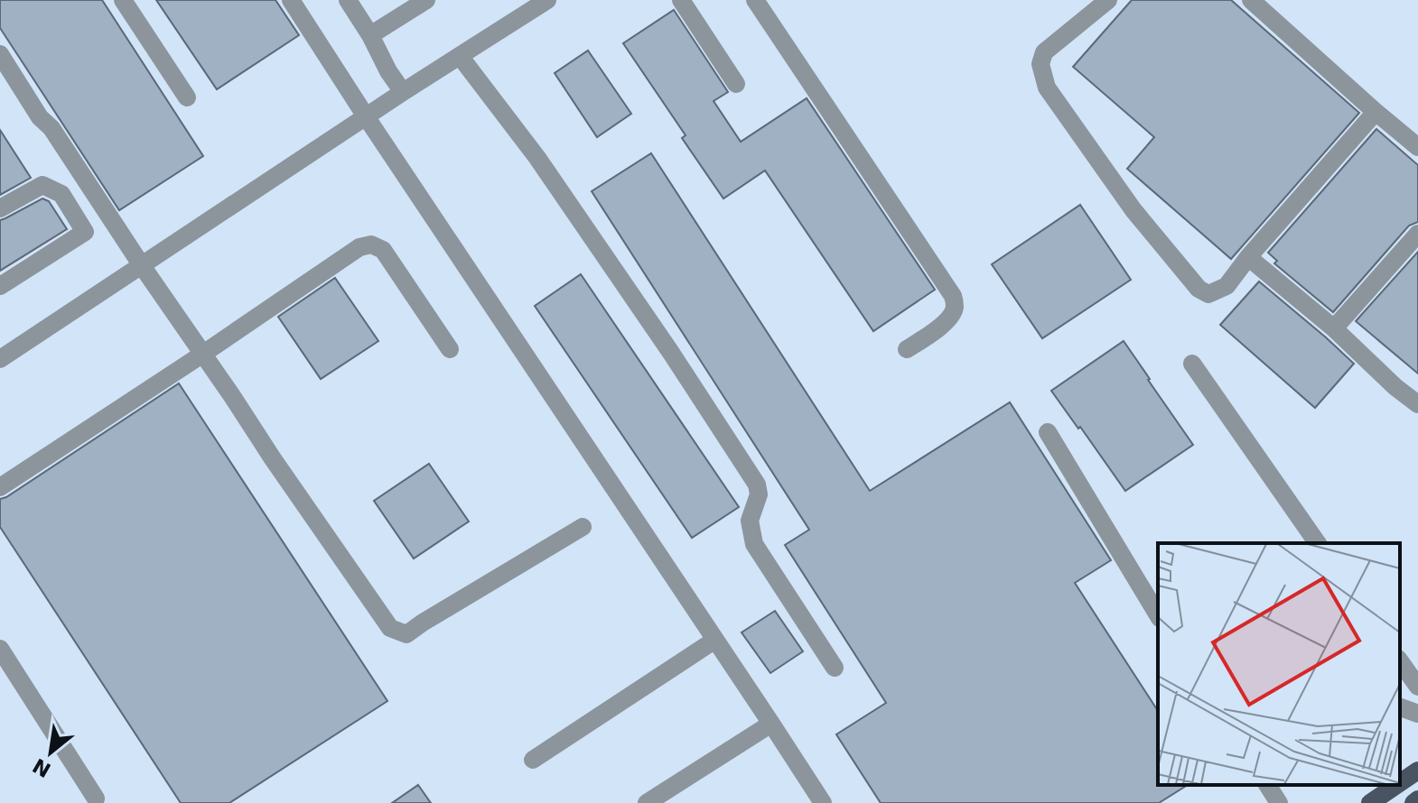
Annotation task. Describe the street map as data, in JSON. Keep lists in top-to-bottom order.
{
  "north": "bottom left"
}
